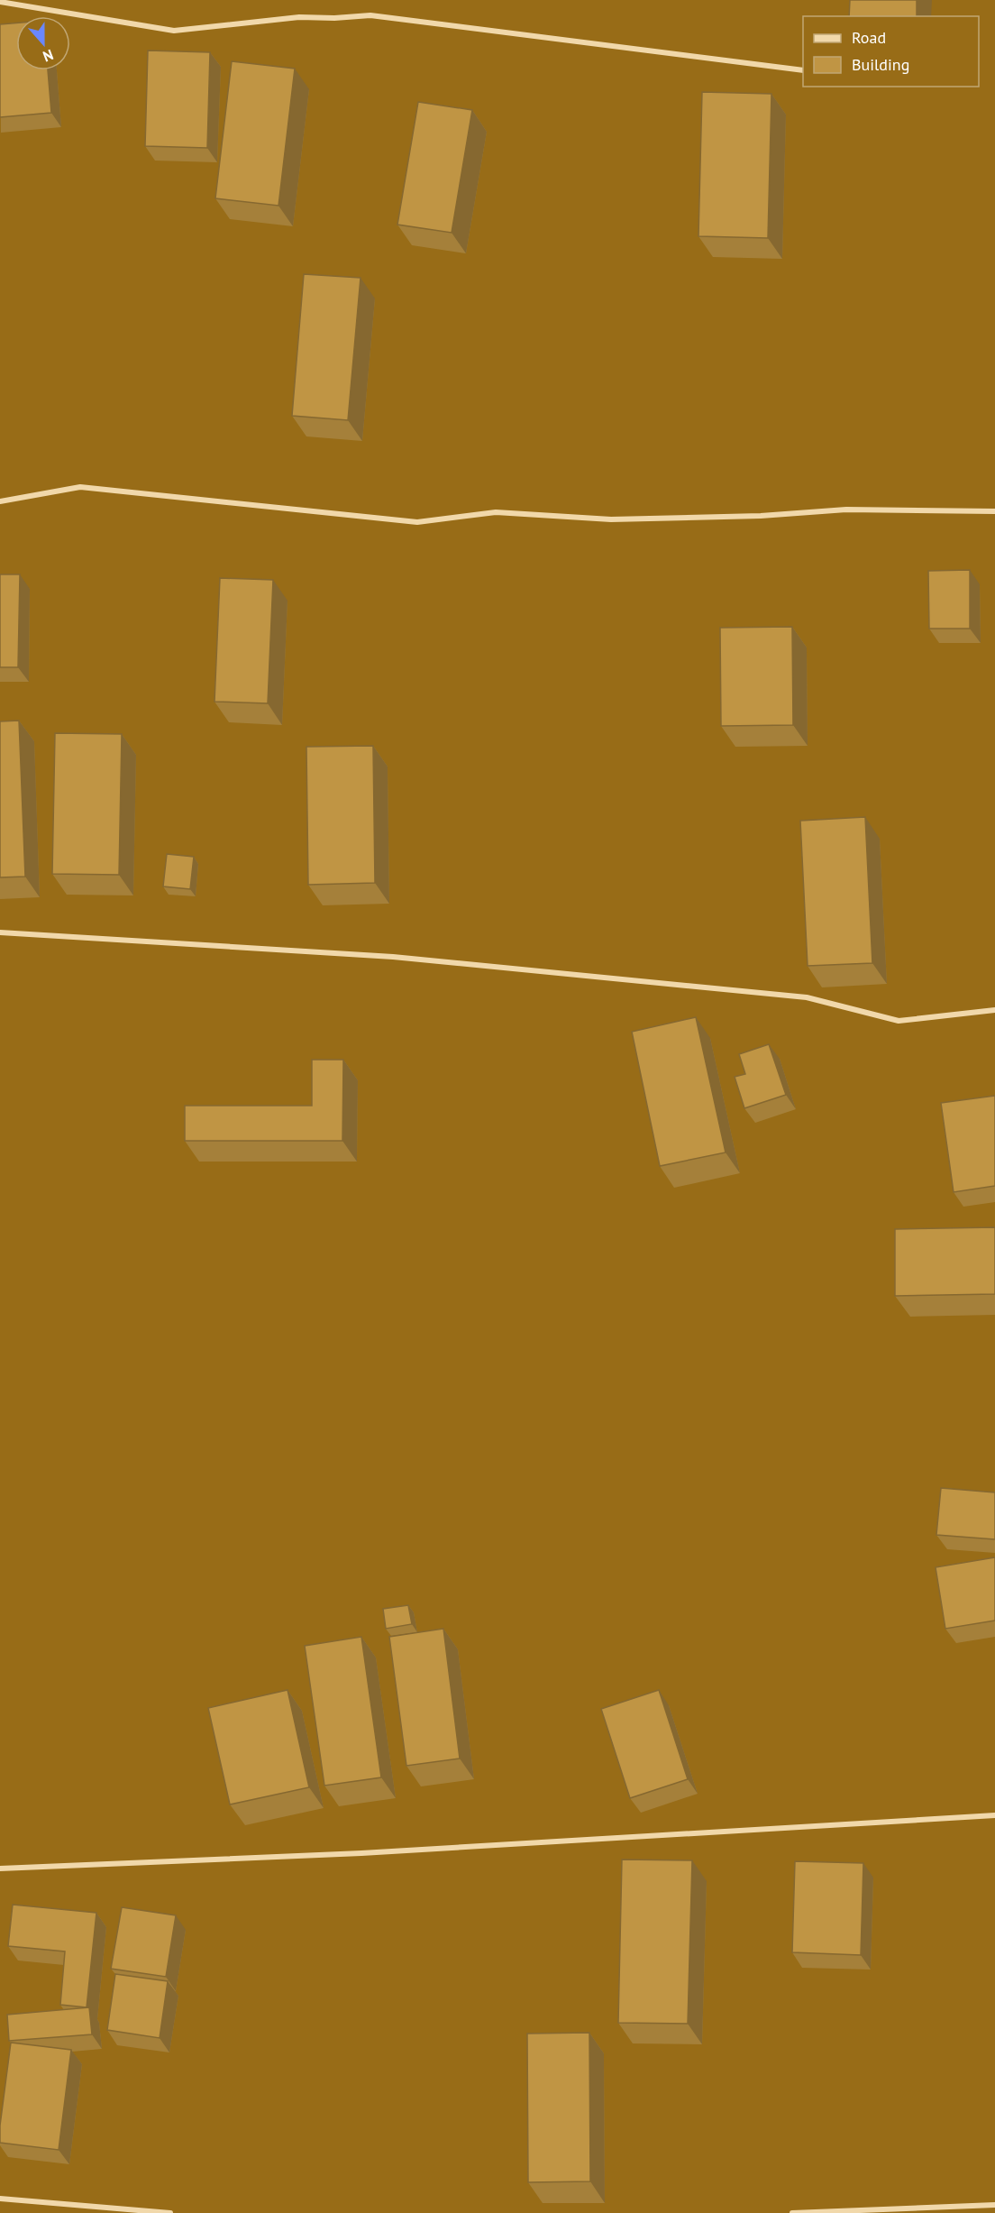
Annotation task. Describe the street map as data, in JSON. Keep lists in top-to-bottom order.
{
  "legend": ["Road", "Building"],
  "north": "bottom"
}
